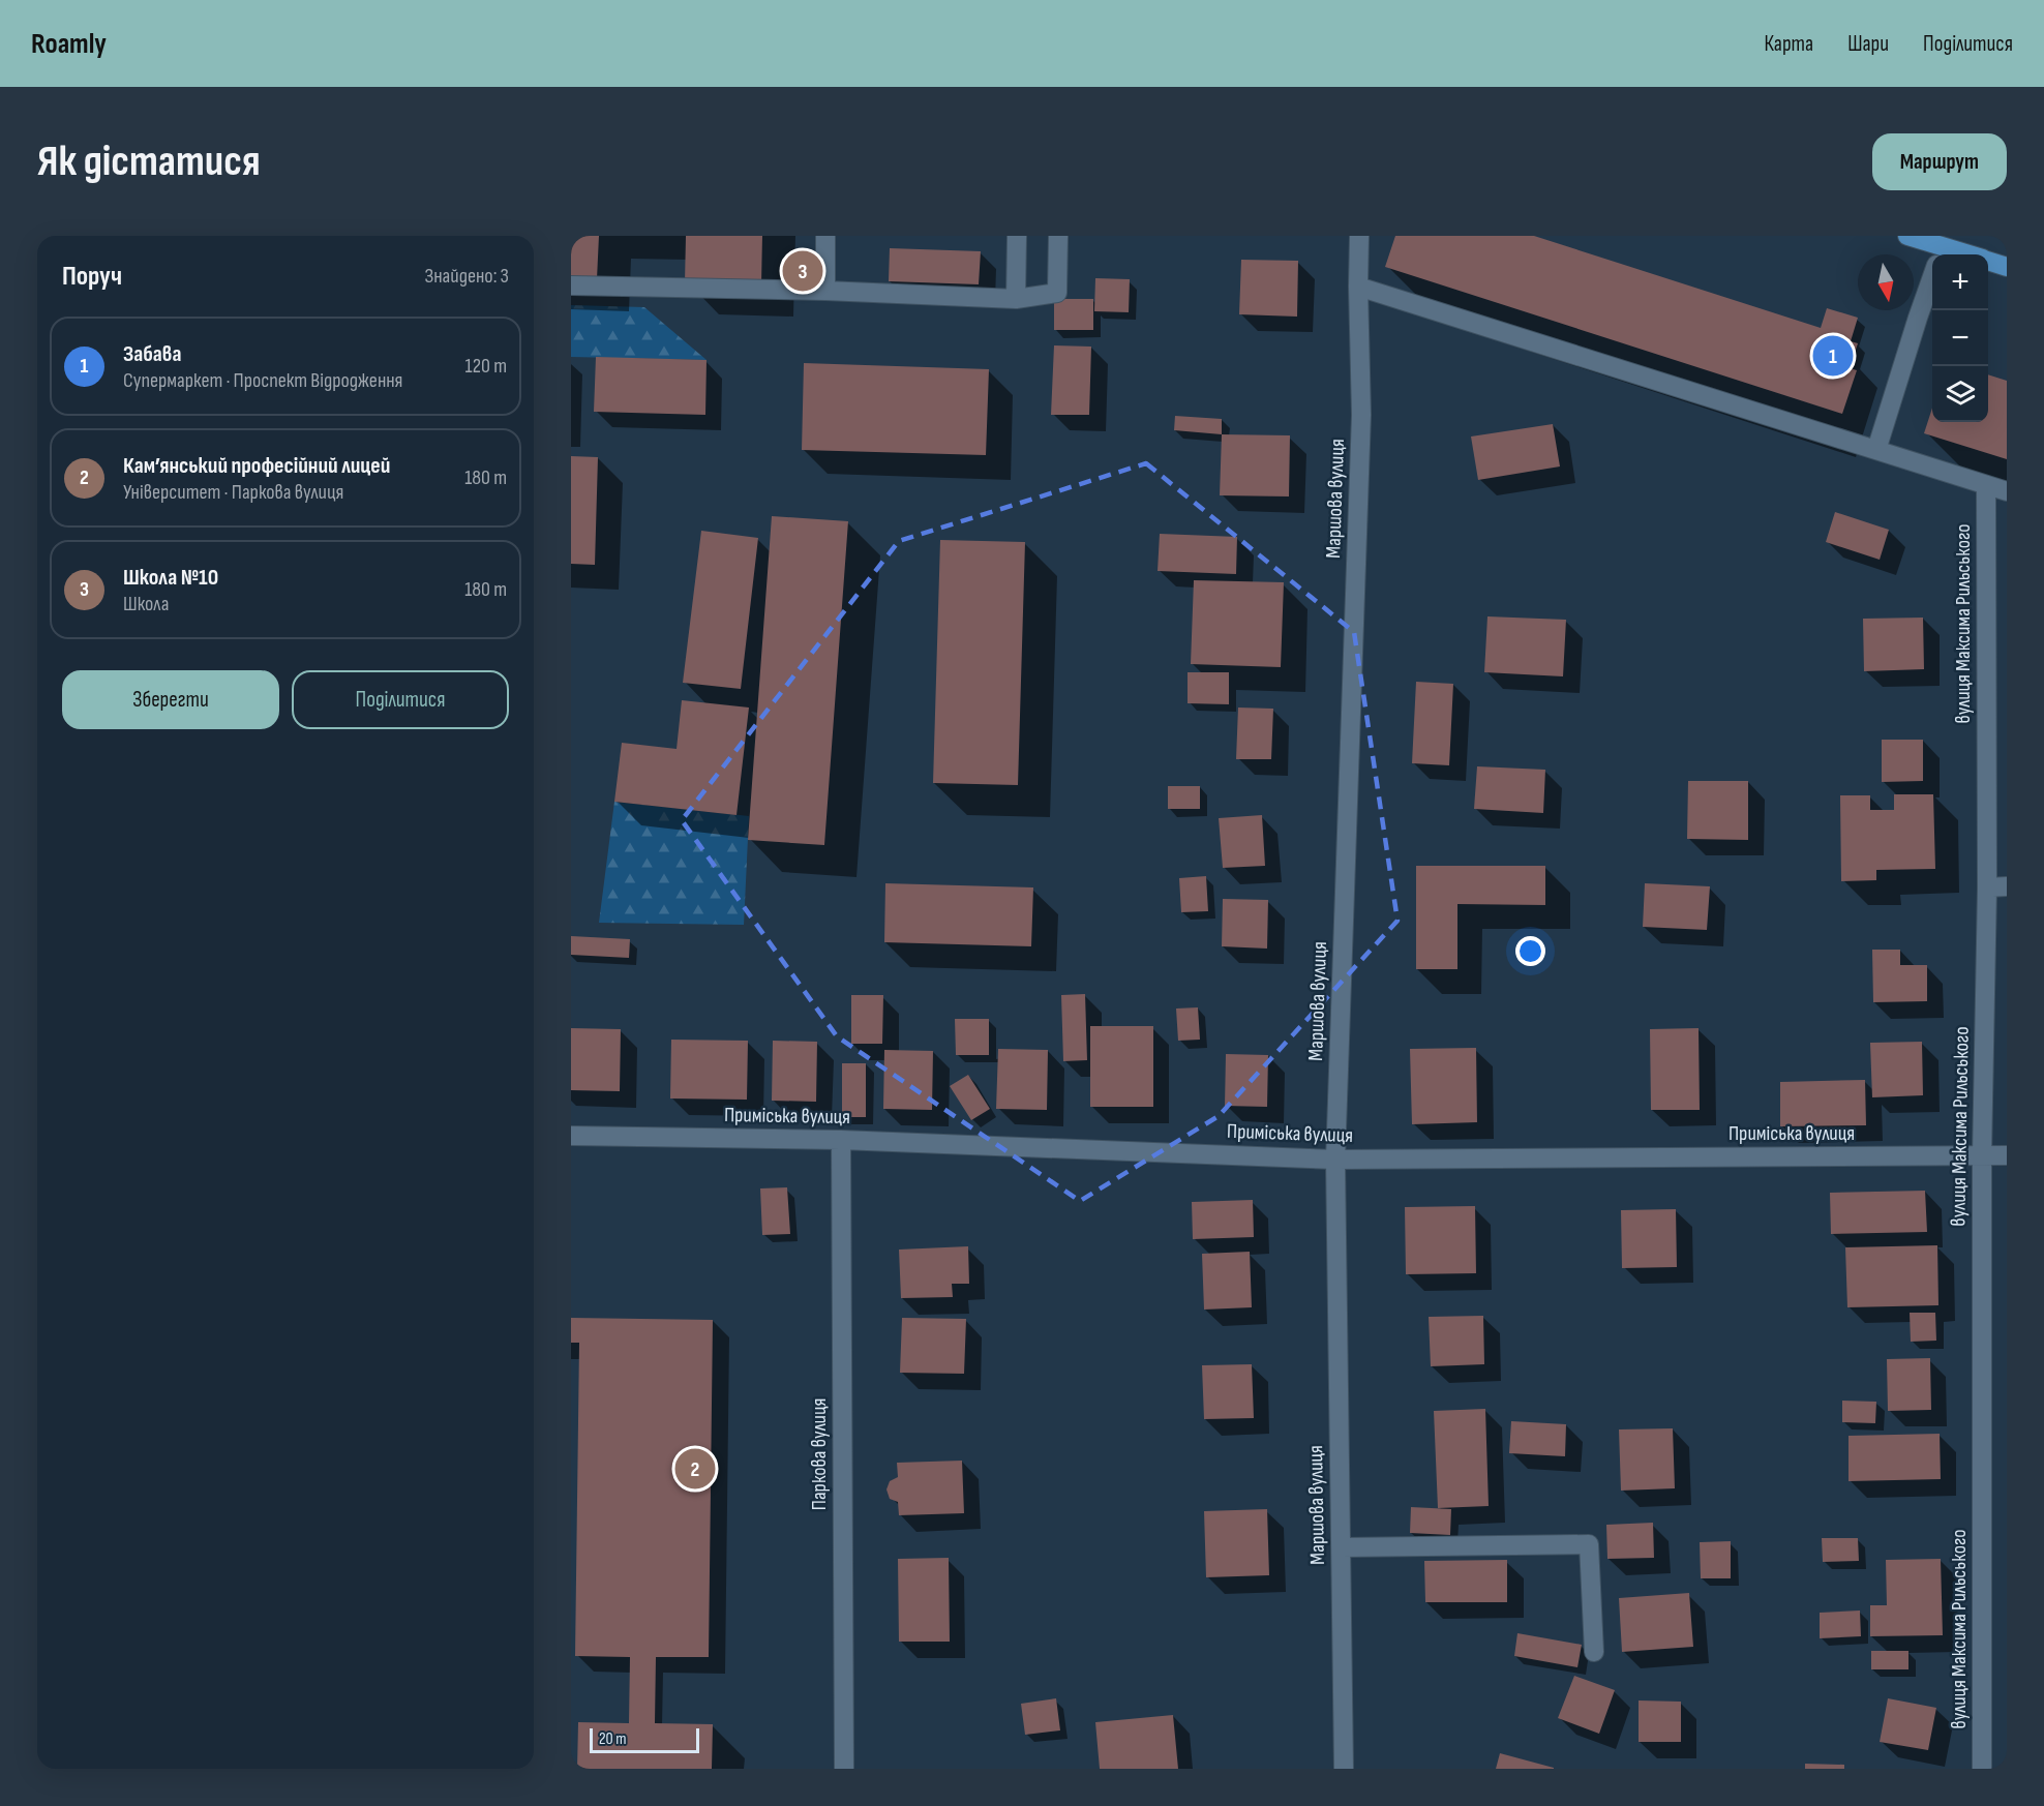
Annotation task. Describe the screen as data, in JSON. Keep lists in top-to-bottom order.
{
  "streets": {
    "street": [
      "Маршова вулиця",
      "вулиця Максима Рильського",
      "Приміська вулиця",
      "Паркова вулиця"
    ]
  },
  "crossings": [
    ["Маршова вулиця", "Приміська вулиця"],
    ["вулиця Максима Рильського", "Приміська вулиця"],
    ["Приміська вулиця", "Паркова вулиця"]
  ],
  "scale_bar": "20 m",
  "north": "bottom",
  "page": {
    "header": "Roamly",
    "nav": ["Карта", "Шари", "Поділитися"],
    "buttons": [
      "Маршрут",
      ["Зберегти", "Поділитися"]
    ],
    "title": "Як дістатися",
    "heading": ["Поруч", "Знайдено: 3"],
    "pins": ["3", "1", "2"],
    "map_buttons": ["+", "−"],
    "list": [
      {
        "mark": "1",
        "name": "Забава",
        "note": "Супермаркет · Проспект Відродження",
        "value": "120 m"
      },
      {
        "mark": "2",
        "name": "Кам’янський професійний лицей",
        "note": "Університет · Паркова вулиця",
        "value": "180 m"
      },
      {
        "mark": "3",
        "name": "Школа №10",
        "note": "Школа",
        "value": "180 m"
      }
    ],
    "scale": "20 m"
  }
}
